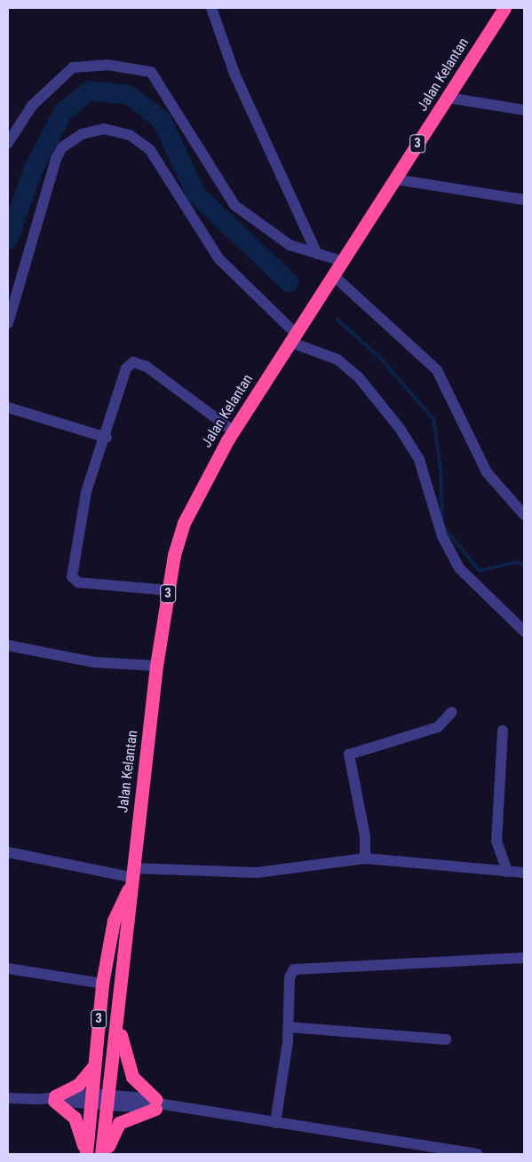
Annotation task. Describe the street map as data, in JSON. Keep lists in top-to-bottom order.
{
  "streets": {
    "highway": ["Jalan Kelantan", "3"]
  }
}
